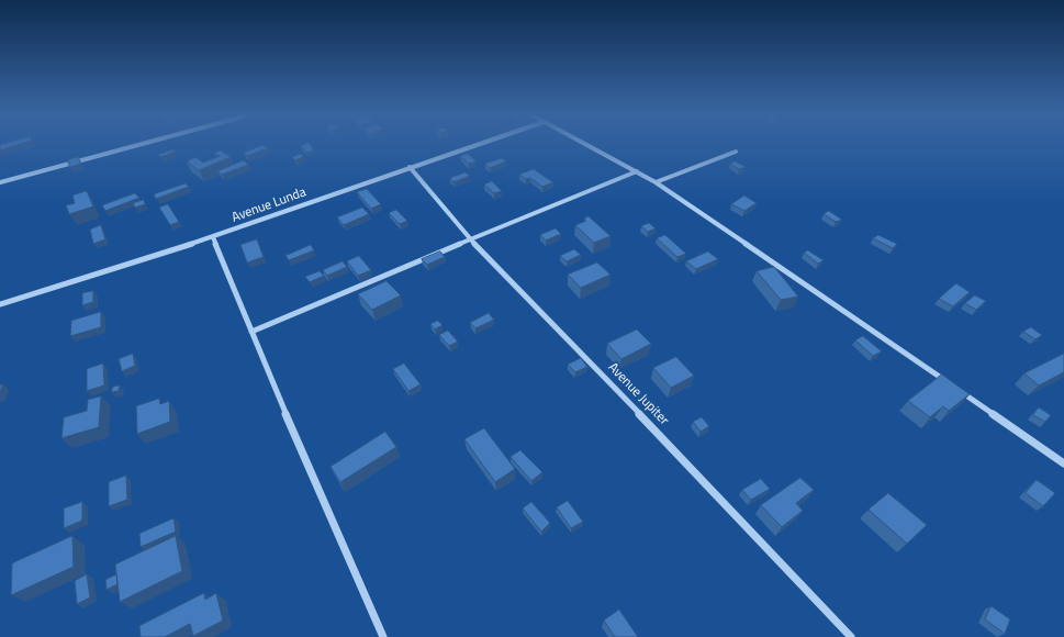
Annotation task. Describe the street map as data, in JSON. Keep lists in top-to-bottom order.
{
  "streets": {
    "street": ["Avenue Lunda", "Avenue Jupiter"]
  },
  "crossings": [
    ["Avenue Lunda", "Avenue Jupiter"]
  ]
}
